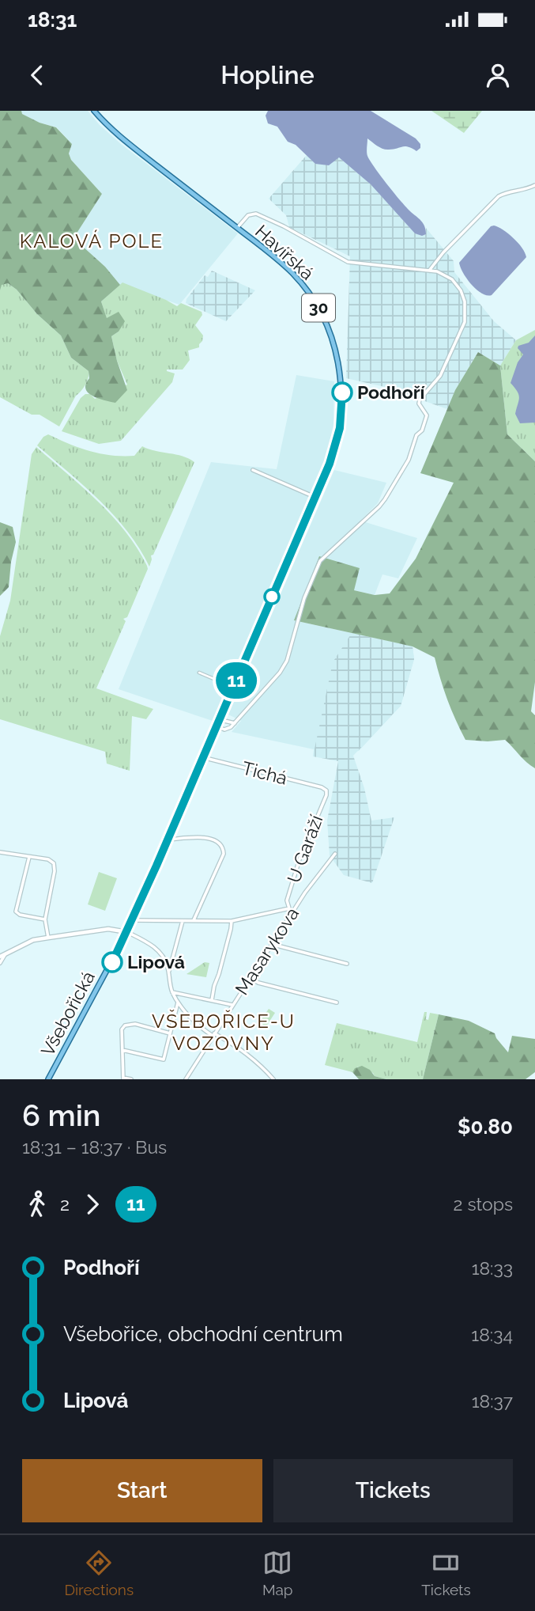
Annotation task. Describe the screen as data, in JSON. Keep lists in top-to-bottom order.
{
  "streets": {
    "main road": ["Havířská", "30", "Všebořická"],
    "street": ["Tichá", "U Garáží", "Masarykova"]
  },
  "crossings": [
    ["Havířská", "Tichá"],
    ["Havířská", "Všebořická"],
    ["Tichá", "U Garáží"],
    ["U Garáží", "Masarykova"]
  ],
  "districts": ["KALOVÁ POLE", "VŠEBOŘICE-U VOZOVNY"],
  "places": ["Podhoří", "Lipová"],
  "lines": ["bus line 11"],
  "page": {
    "status": "18:31",
    "header": "Hopline",
    "on_map": "11",
    "heading": ["6 min", "18:31 – 18:37 · Bus", "$0.80"],
    "legs": ["2", "11", "2 stops"],
    "list": [
      {
        "name": "Podhoří",
        "value": "18:33"
      },
      {
        "name": "Všebořice, obchodní centrum",
        "value": "18:34"
      },
      {
        "name": "Lipová",
        "value": "18:37"
      }
    ],
    "buttons": ["Start", "Tickets"],
    "tabs": ["Directions", "Map", "Tickets"]
  }
}
